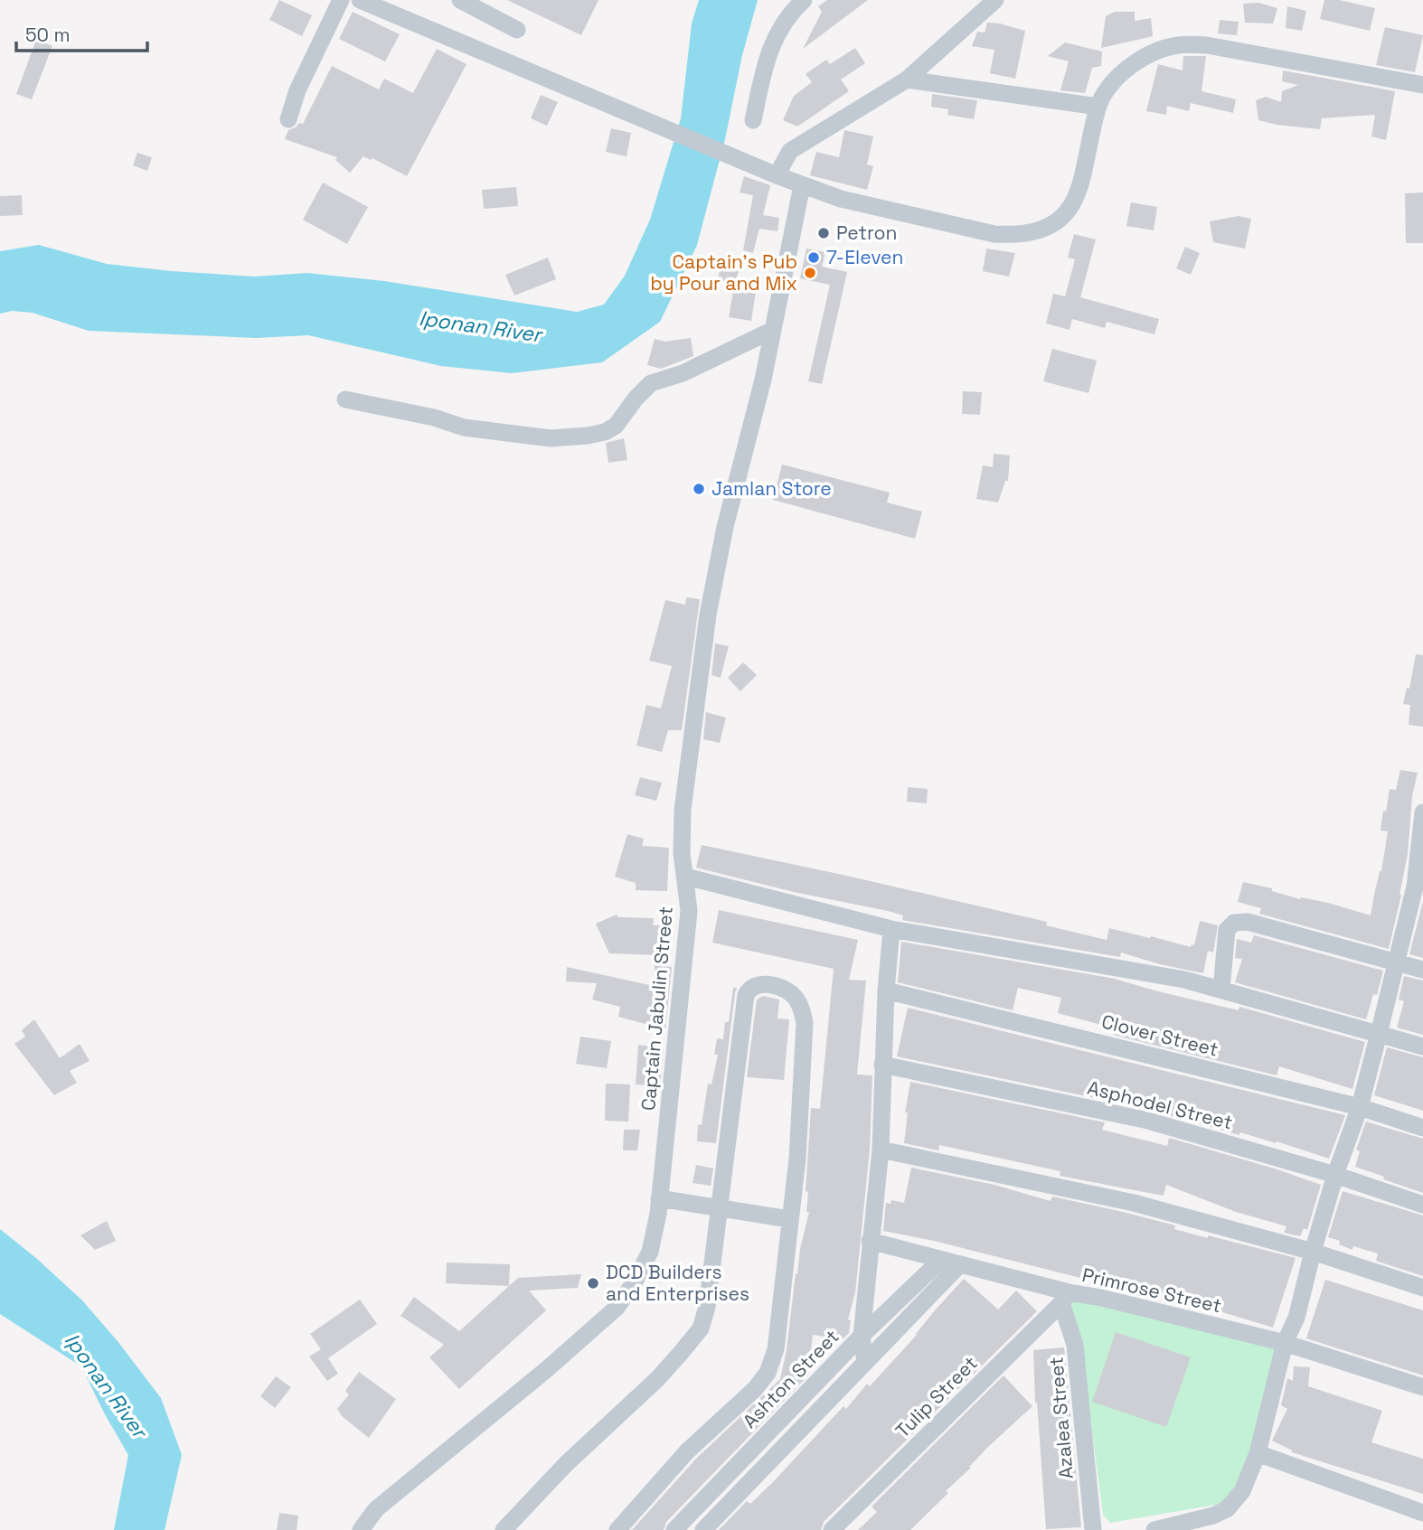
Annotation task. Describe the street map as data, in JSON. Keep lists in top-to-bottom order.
{
  "streets": {
    "street": [
      "Captain Jabulin Street",
      "Clover Street",
      "Asphodel Street",
      "Primrose Street",
      "Ashton Street",
      "Tulip Street",
      "Azalea Street"
    ]
  },
  "crossings": [
    ["Primrose Street", "Ashton Street"],
    ["Primrose Street", "Tulip Street"],
    ["Primrose Street", "Azalea Street"],
    ["Tulip Street", "Azalea Street"]
  ],
  "water": ["Iponan River"],
  "places": [
    "Petron",
    "7-Eleven",
    "Captain's Pub by Pour and Mix",
    "Jamlan Store",
    "DCD Builders and Enterprises"
  ],
  "scale_bar": "50 m"
}
